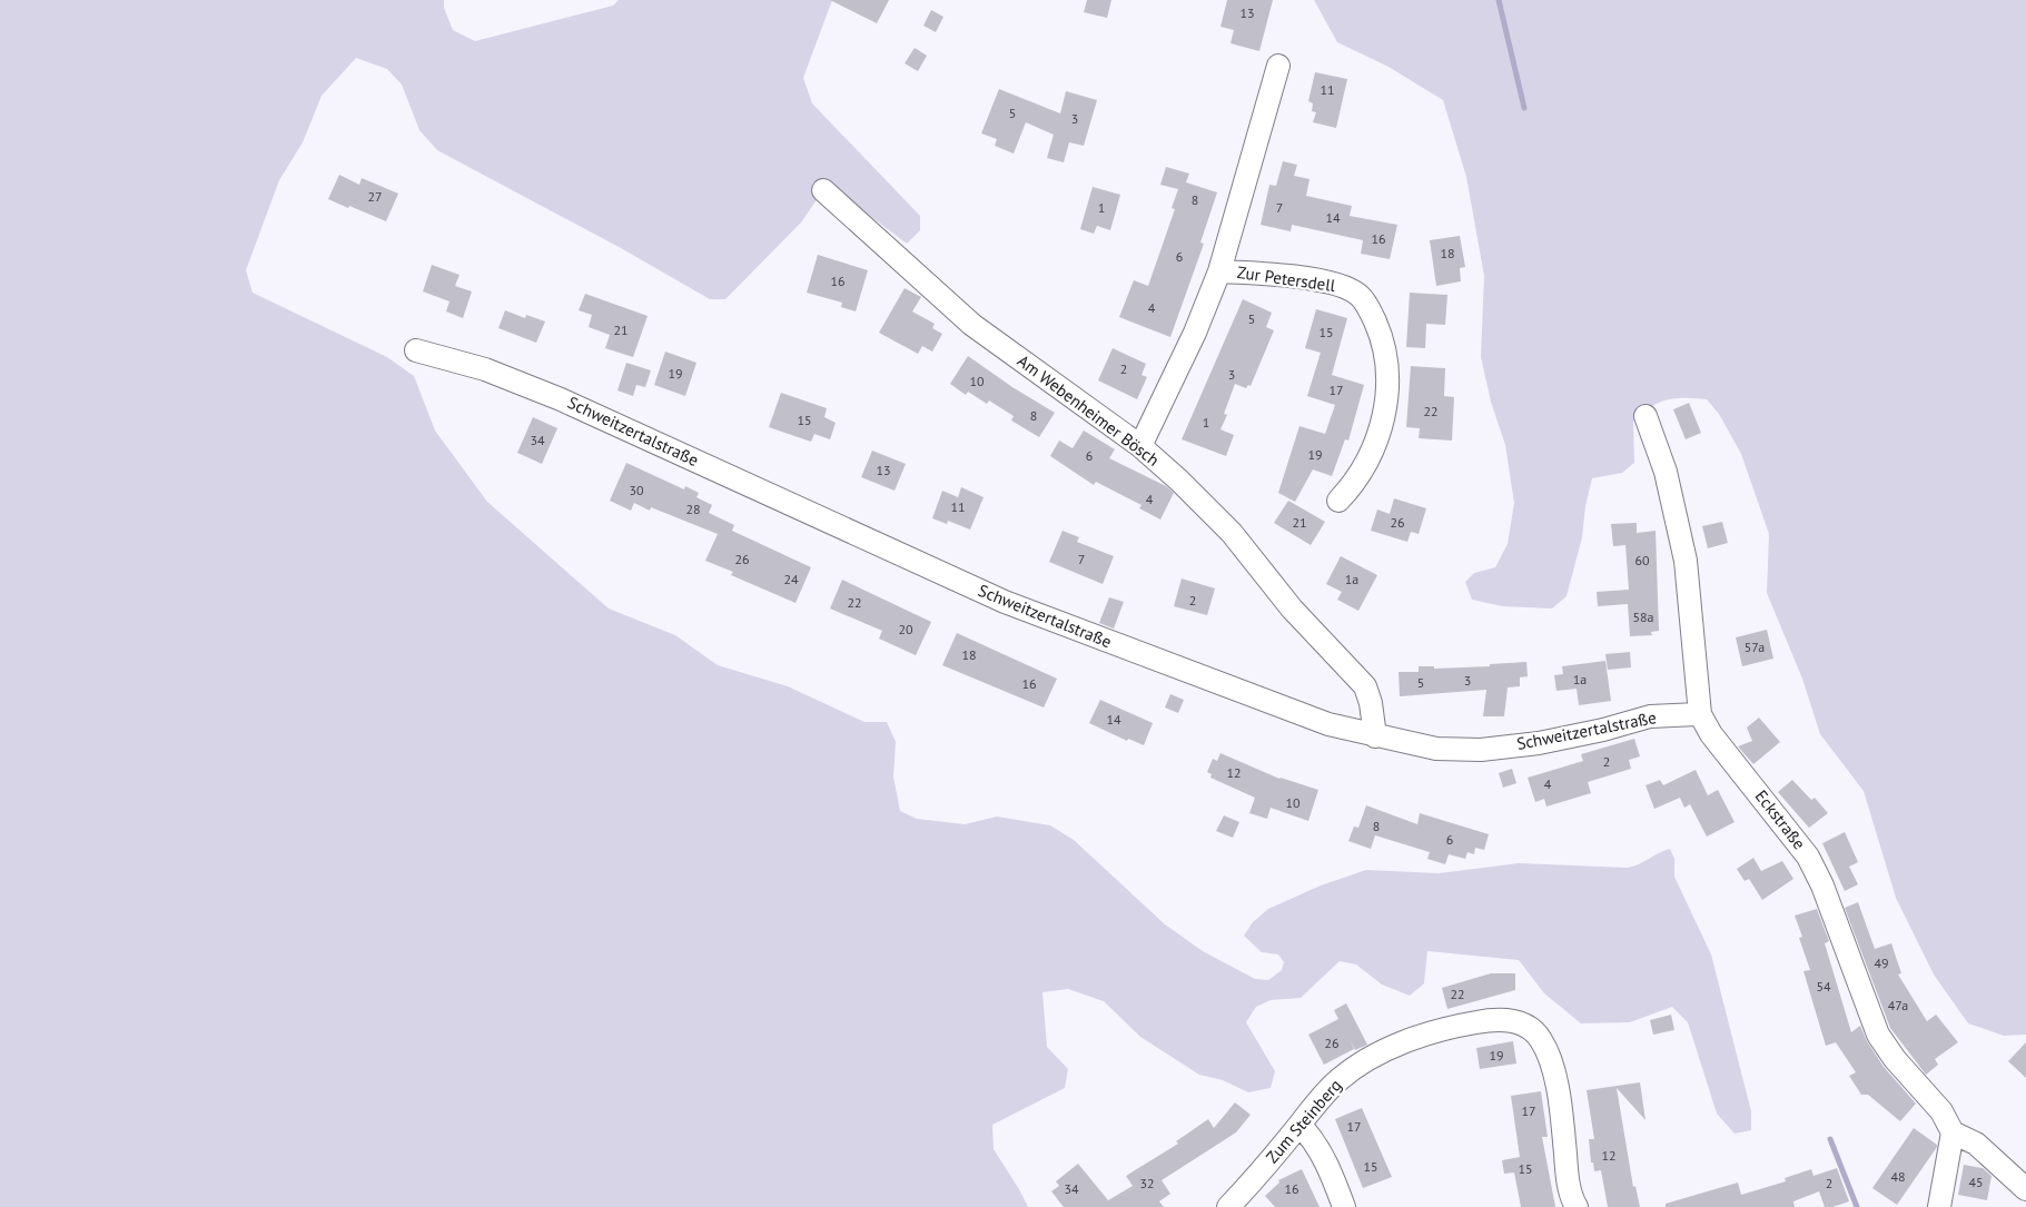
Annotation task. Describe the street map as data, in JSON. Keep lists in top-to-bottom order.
{
  "streets": {
    "street": [
      "Zur Petersdell",
      "Am Webenheimer Bösch",
      "Schweitzertalstraße",
      "Eckstraße",
      "Zum Steinberg"
    ]
  },
  "crossings": [
    ["Zur Petersdell", "Am Webenheimer Bösch"],
    ["Am Webenheimer Bösch", "Schweitzertalstraße"],
    ["Schweitzertalstraße", "Eckstraße"]
  ],
  "house_numbers": [
    "13",
    "11",
    "5",
    "3",
    "27",
    "8",
    "1",
    "7",
    "14",
    "16",
    "18",
    "6",
    "16",
    "4",
    "5",
    "21",
    "15",
    "2",
    "19",
    "3",
    "10",
    "17",
    "22",
    "8",
    "15",
    "1",
    "34",
    "19",
    "6",
    "13",
    "30",
    "4",
    "11",
    "28",
    "21",
    "26",
    "26",
    "7",
    "60",
    "24",
    "1a",
    "2",
    "22",
    "58a",
    "20",
    "57a",
    "18",
    "1a",
    "3",
    "5",
    "16",
    "14",
    "2",
    "12",
    "4",
    "10",
    "8",
    "6",
    "49",
    "54",
    "22",
    "47a",
    "26",
    "19",
    "17",
    "17",
    "12",
    "15",
    "15",
    "48",
    "45",
    "32",
    "2",
    "34",
    "16"
  ]
}
